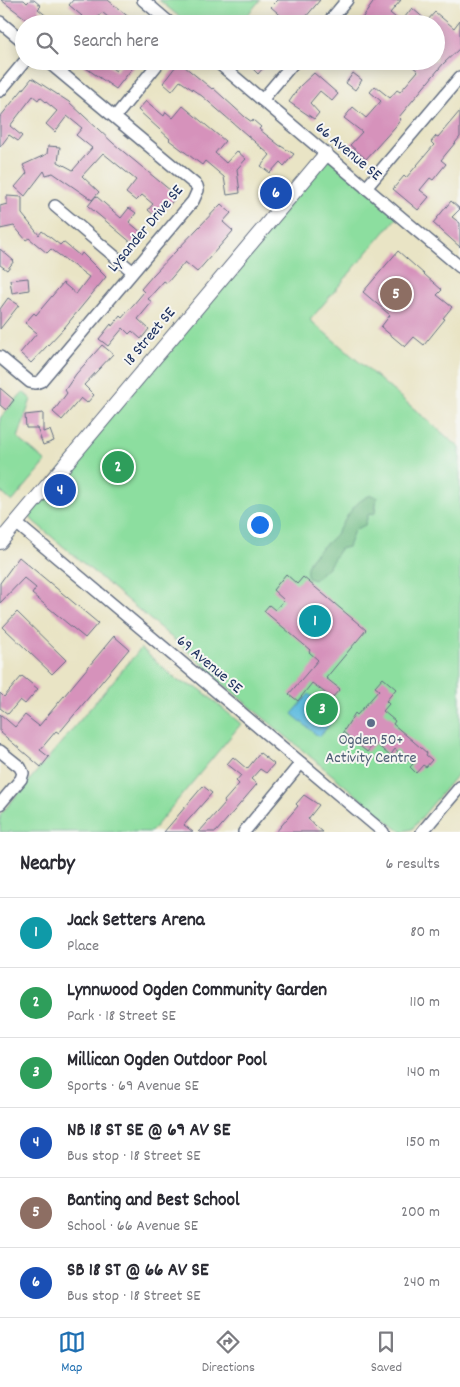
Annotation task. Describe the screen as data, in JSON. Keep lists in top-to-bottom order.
{
  "streets": {
    "street": [
      "66 Avenue SE",
      "Lysander Drive SE",
      "18 Street SE",
      "69 Avenue SE"
    ]
  },
  "crossings": [
    ["66 Avenue SE", "18 Street SE"],
    ["18 Street SE", "69 Avenue SE"]
  ],
  "places": ["Ogden 50+ Activity Centre"],
  "page": {
    "search": "Search here",
    "pins": [
      "6",
      "5",
      "2",
      "4",
      "1",
      "3"
    ],
    "heading": ["Nearby", "6 results"],
    "list": [
      {
        "mark": "1",
        "name": "Jack Setters Arena",
        "note": "Place",
        "value": "80 m"
      },
      {
        "mark": "2",
        "name": "Lynnwood Ogden Community Garden",
        "note": "Park · 18 Street SE",
        "value": "110 m"
      },
      {
        "mark": "3",
        "name": "Millican Ogden Outdoor Pool",
        "note": "Sports · 69 Avenue SE",
        "value": "140 m"
      },
      {
        "mark": "4",
        "name": "NB 18 ST SE @ 69 AV SE",
        "note": "Bus stop · 18 Street SE",
        "value": "150 m"
      },
      {
        "mark": "5",
        "name": "Banting and Best School",
        "note": "School · 66 Avenue SE",
        "value": "200 m"
      },
      {
        "mark": "6",
        "name": "SB 18 ST @ 66 AV SE",
        "note": "Bus stop · 18 Street SE",
        "value": "240 m"
      }
    ],
    "nav": ["Map", "Directions", "Saved"]
  }
}
